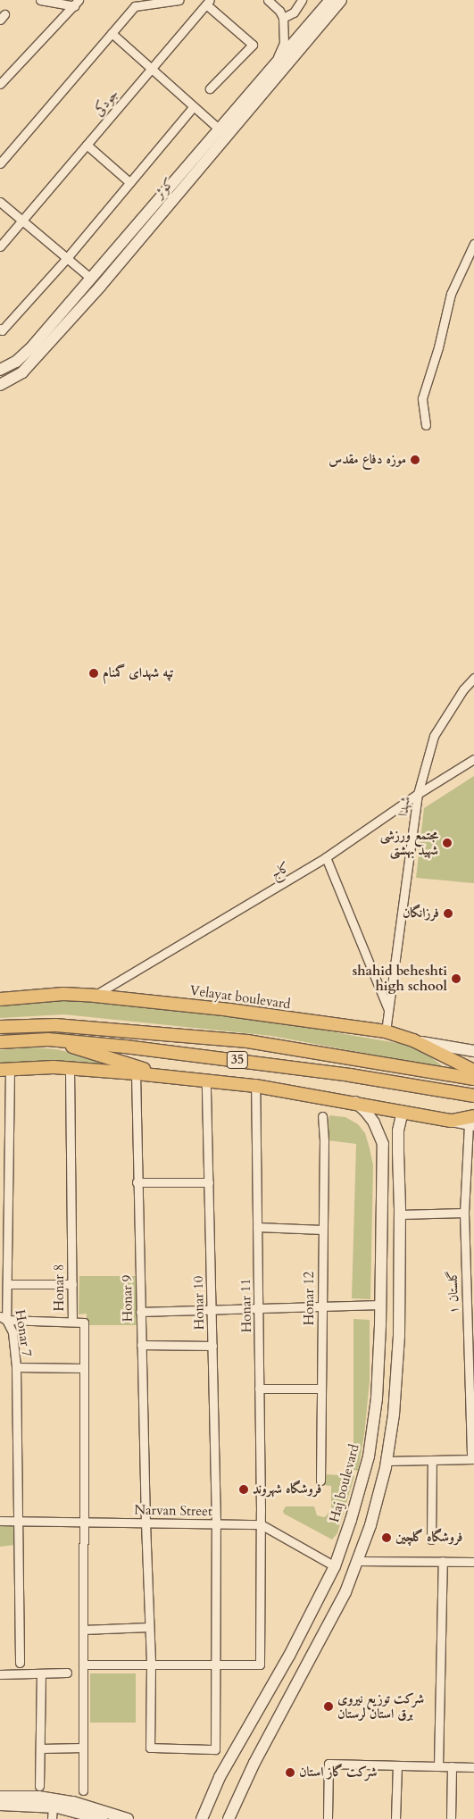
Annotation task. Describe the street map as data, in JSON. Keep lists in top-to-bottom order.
{
  "streets": {
    "main road": [
      "کوثر",
      "Velayat boulevard",
      "35",
      "Haj boulevard"
    ],
    "street": [
      "جودکی",
      "شهدا",
      "کاج",
      "Honar 8",
      "گلستان ۱",
      "Honar 9",
      "Honar 12",
      "Honar 10",
      "Honar 11",
      "Honar 7",
      "Narvan Street"
    ]
  },
  "crossings": [
    ["شهدا", "کاج"],
    ["شهدا", "Velayat boulevard"],
    ["کاج", "Velayat boulevard"],
    ["Honar 8", "Narvan Street"],
    ["Honar 9", "Honar 10"],
    ["Honar 9", "Narvan Street"],
    ["Honar 10", "Honar 11"],
    ["Honar 10", "Narvan Street"],
    ["Honar 11", "Narvan Street"],
    ["Honar 7", "Narvan Street"],
    ["Haj boulevard", "Narvan Street"]
  ],
  "places": [
    "موزه دفاع مقدس",
    "تپه شهدای گمنام",
    "مجتمع ورزشی شهید بهشتی",
    "فرزانگان",
    "shahid beheshti high school",
    "فروشگاه شهروند",
    "فروشگاه گلچین",
    "شرکت توزیع نیروی برق استان لرستان",
    "شرکت گاز استان"
  ]
}
